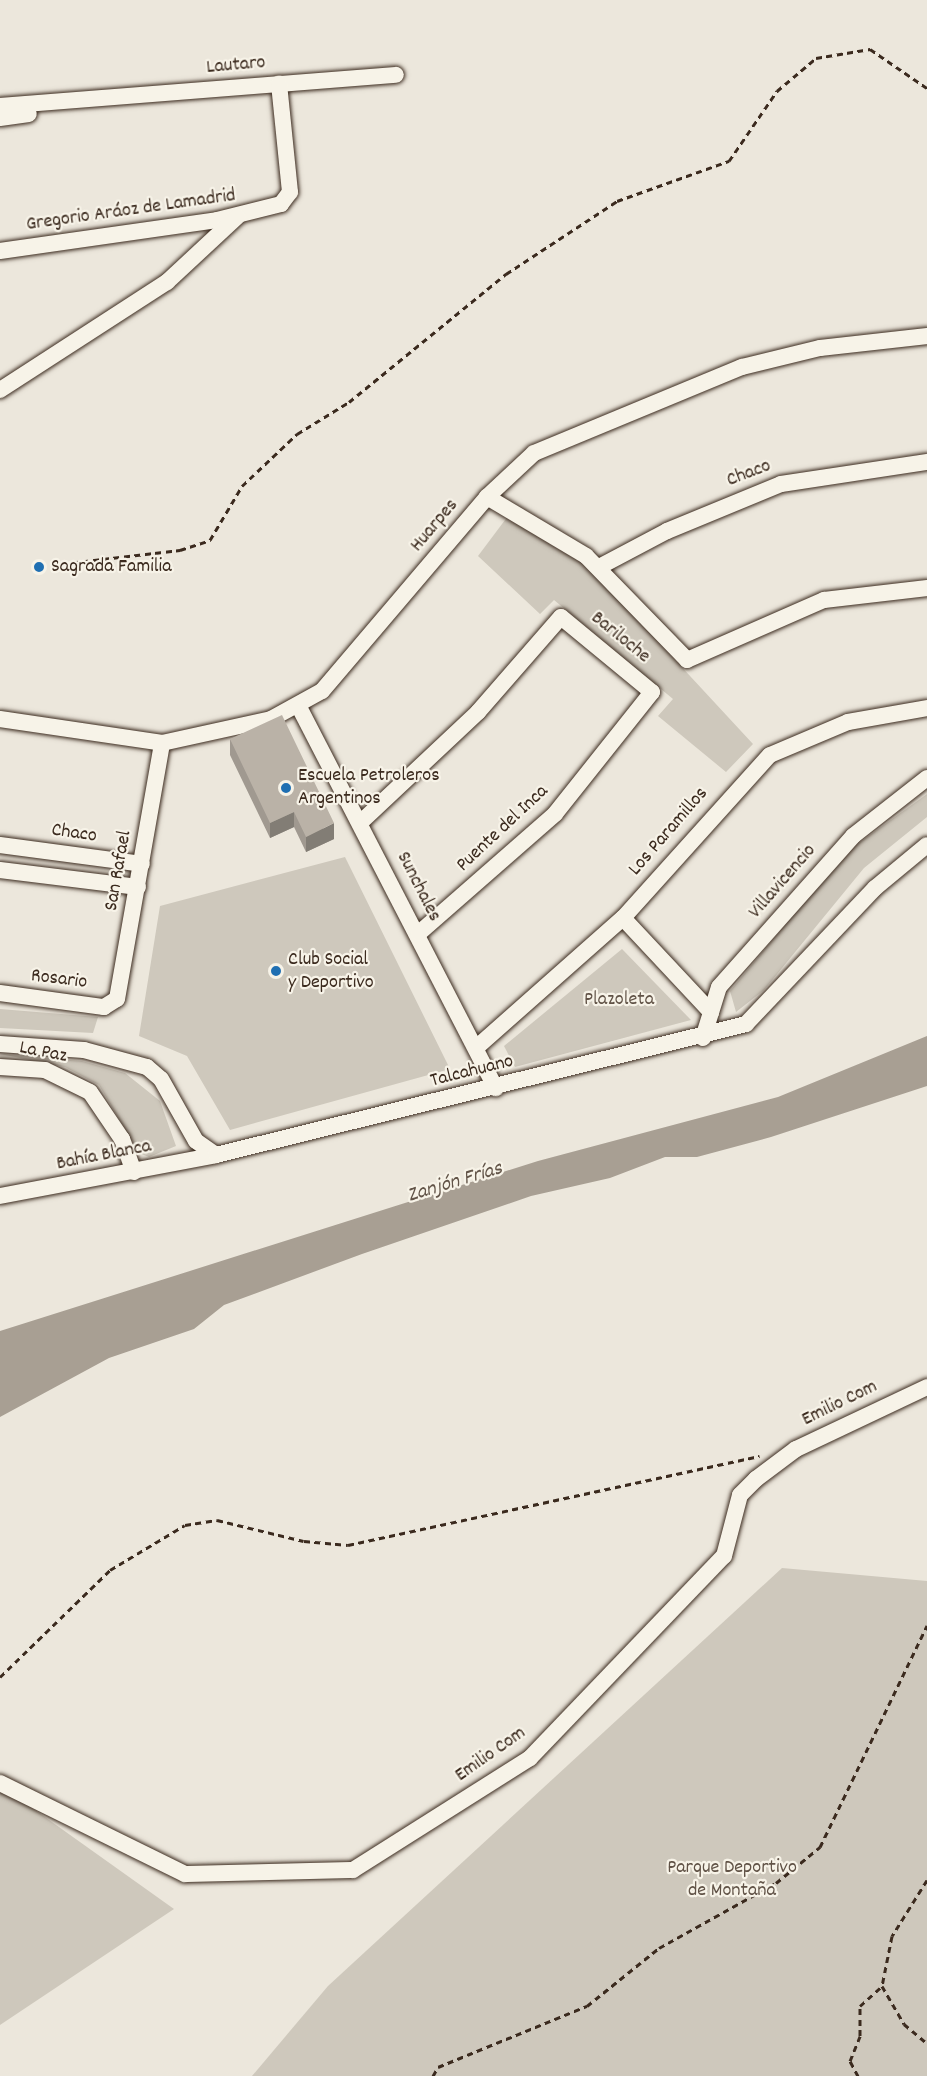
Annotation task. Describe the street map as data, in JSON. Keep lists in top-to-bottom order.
{
  "streets": {
    "street": [
      "Lautaro",
      "Gregorio Aráoz de Lamadrid",
      "Chaco",
      "Huarpes",
      "Bariloche",
      "Puente del Inca",
      "Los Paramillos",
      "San Rafael",
      "Villavicencio",
      "Sunchales",
      "Rosario",
      "La Paz",
      "Talcahuano",
      "Bahía Blanca",
      "Emilio Com"
    ]
  },
  "crossings": [
    ["Lautaro", "Gregorio Aráoz de Lamadrid"],
    ["Chaco", "San Rafael"],
    ["Huarpes", "San Rafael"],
    ["Huarpes", "Sunchales"],
    ["Bariloche", "Puente del Inca"],
    ["Bariloche", "Sunchales"],
    ["Puente del Inca", "Sunchales"],
    ["Los Paramillos", "Sunchales"],
    ["San Rafael", "Rosario"],
    ["Villavicencio", "Talcahuano"],
    ["Sunchales", "Talcahuano"],
    ["La Paz", "Bahía Blanca"],
    ["Talcahuano", "Bahía Blanca"]
  ],
  "water": ["Zanjón Frías"],
  "parks": ["Plazoleta", "Parque Deportivo de Montaña"],
  "places": ["Sagrada Familia", "Escuela Petroleros Argentinos", "Club Social y Deportivo"]
}
